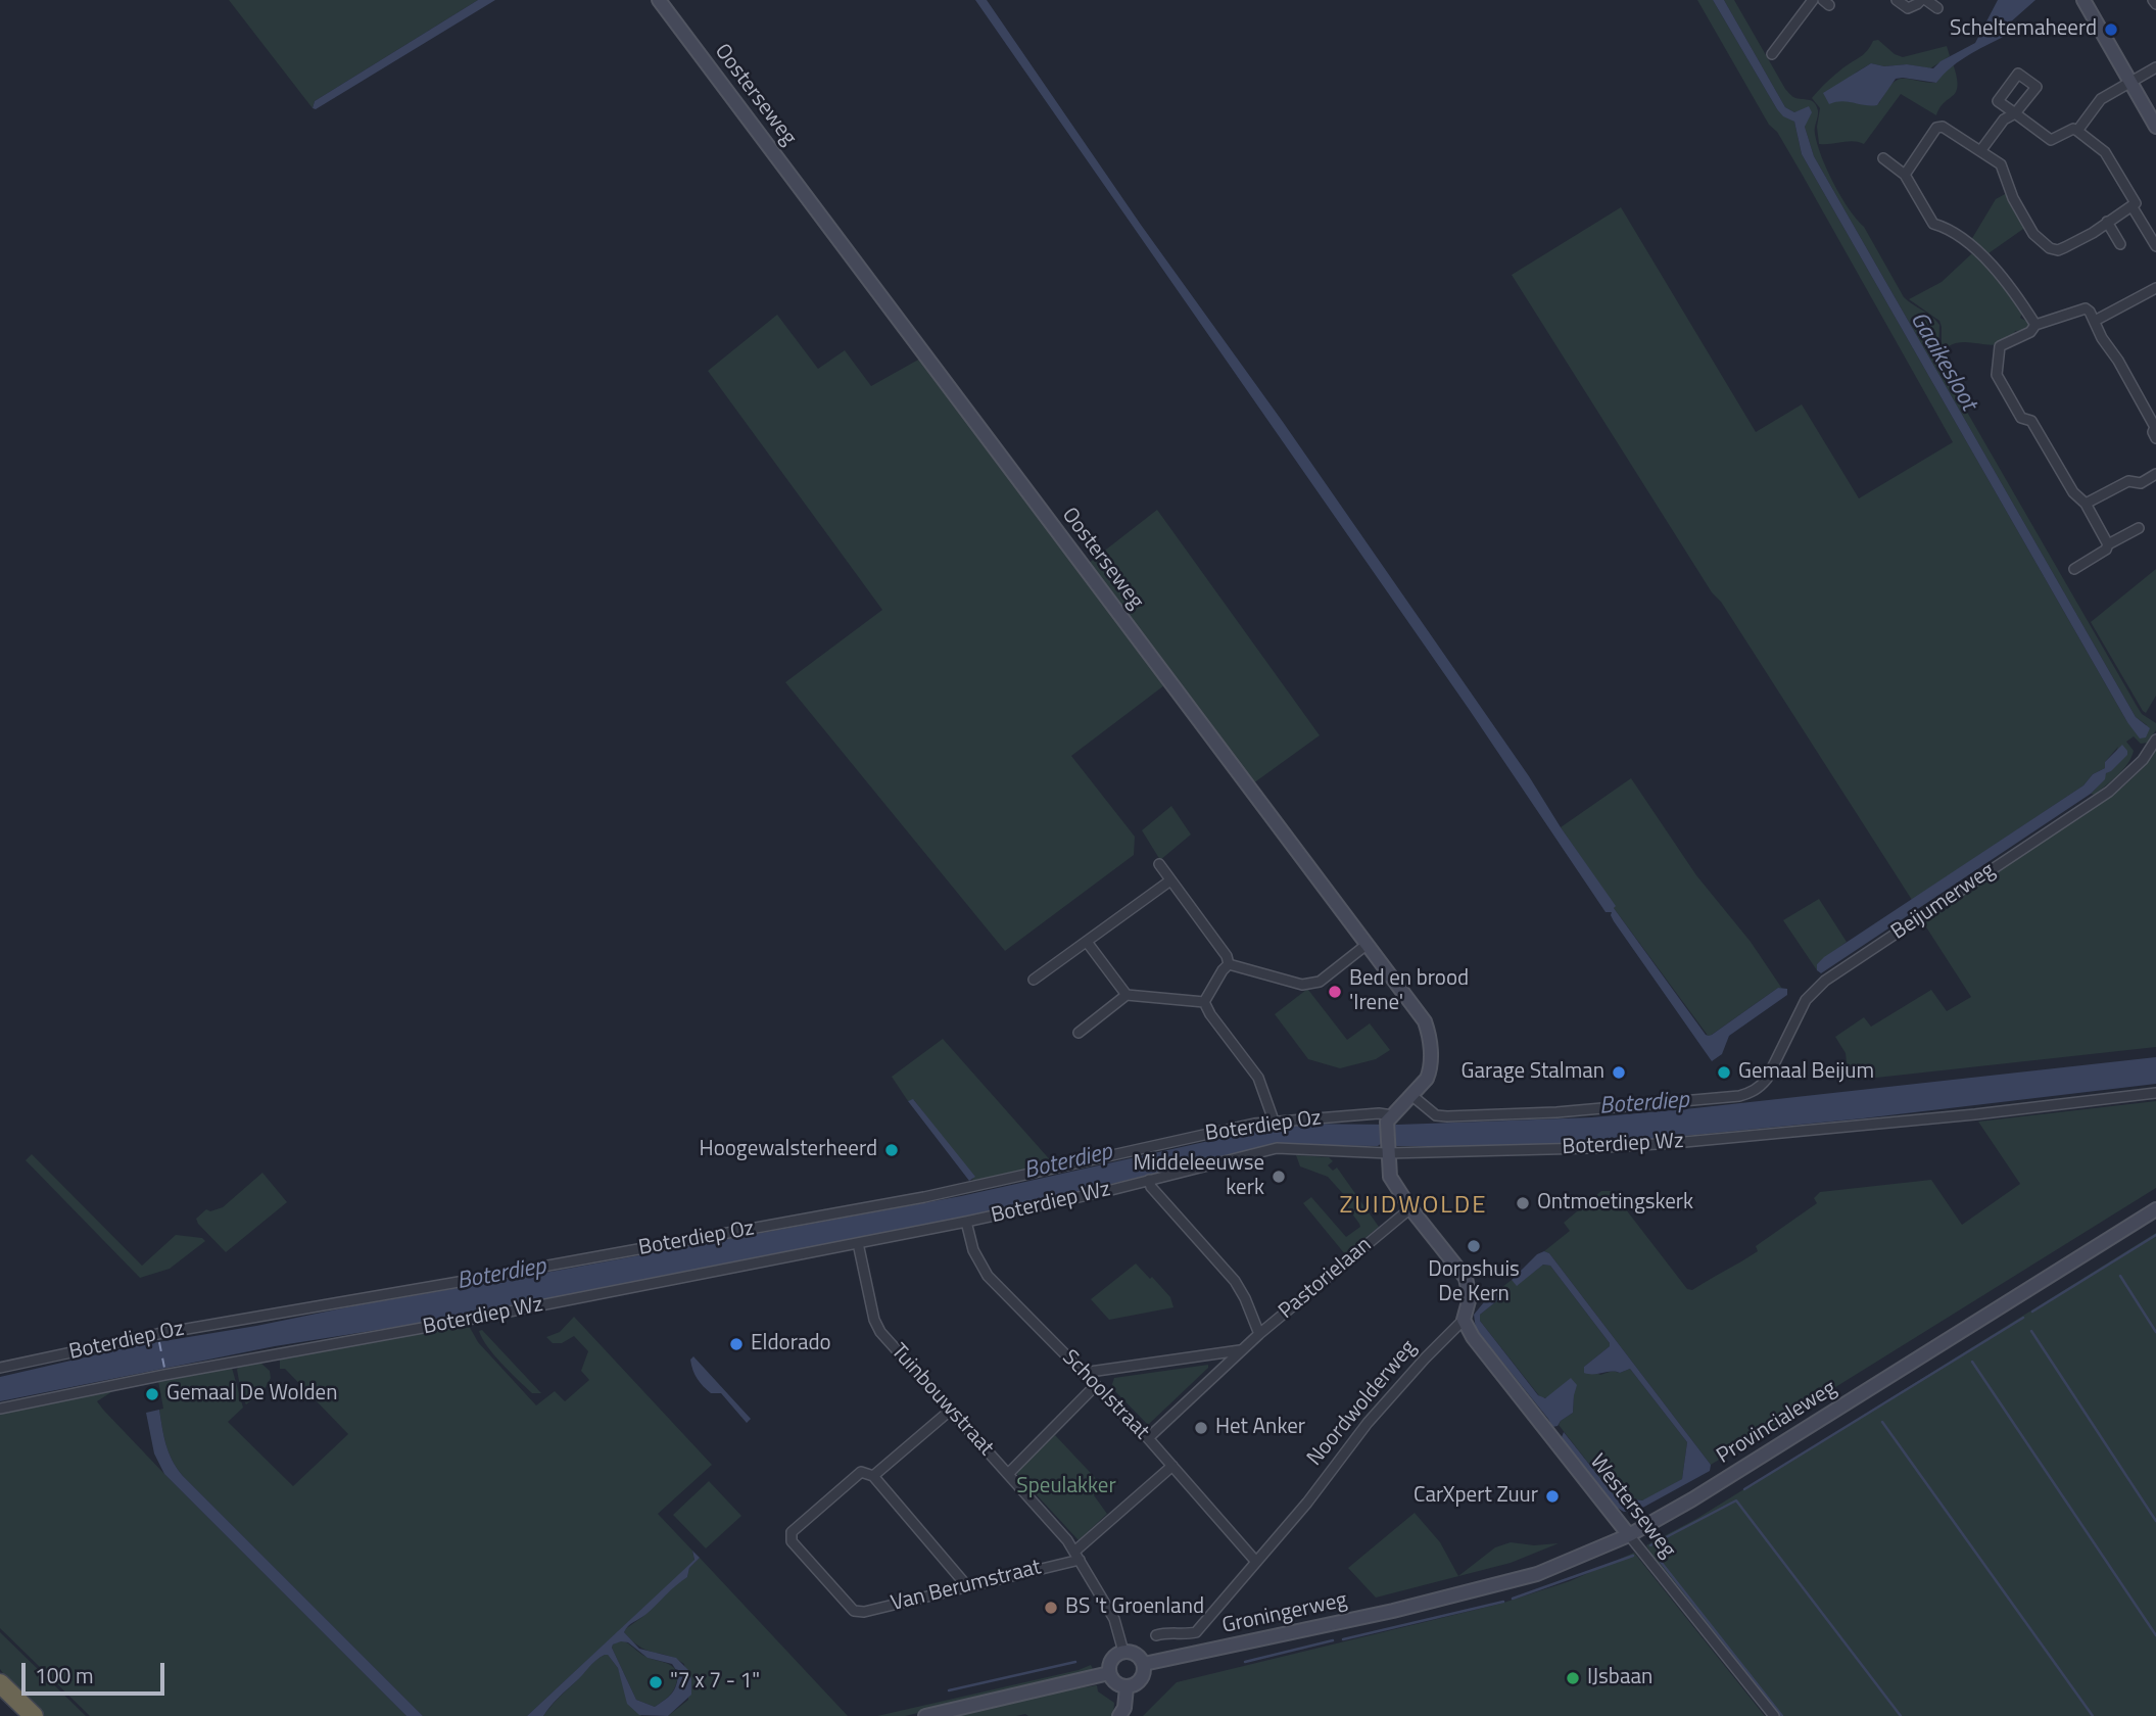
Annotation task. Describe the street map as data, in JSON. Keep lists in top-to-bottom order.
{
  "streets": {
    "street": [
      "Oosterseweg",
      "Beijumerweg",
      "Boterdiep Oz",
      "Boterdiep Wz",
      "Pastorielaan",
      "Schoolstraat",
      "Tuinbouwstraat",
      "Noordwolderweg",
      "Provincialeweg",
      "Westerseweg",
      "Van Berumstraat",
      "Groningerweg"
    ]
  },
  "crossings": [
    ["Oosterseweg", "Beijumerweg"],
    ["Oosterseweg", "Boterdiep Oz"],
    ["Boterdiep Wz", "Schoolstraat"],
    ["Boterdiep Wz", "Tuinbouwstraat"],
    ["Pastorielaan", "Schoolstraat"],
    ["Schoolstraat", "Noordwolderweg"],
    ["Tuinbouwstraat", "Van Berumstraat"],
    ["Tuinbouwstraat", "Groningerweg"],
    ["Noordwolderweg", "Westerseweg"],
    ["Provincialeweg", "Westerseweg"],
    ["Provincialeweg", "Groningerweg"]
  ],
  "districts": ["ZUIDWOLDE"],
  "water": ["Gaaikesloot", "Boterdiep"],
  "parks": ["Speulakker"],
  "places": [
    "Scheltemaheerd",
    "Bed en brood 'Irene'",
    "Garage Stalman",
    "Gemaal Beijum",
    "Hoogewalsterheerd",
    "Middeleeuwse kerk",
    "Ontmoetingskerk",
    "Dorpshuis De Kern",
    "Eldorado",
    "Gemaal De Wolden",
    "Het Anker",
    "CarXpert Zuur",
    "BS 't Groenland",
    "IJsbaan",
    "\"7 x 7 - 1\""
  ],
  "scale_bar": "100 m"
}
